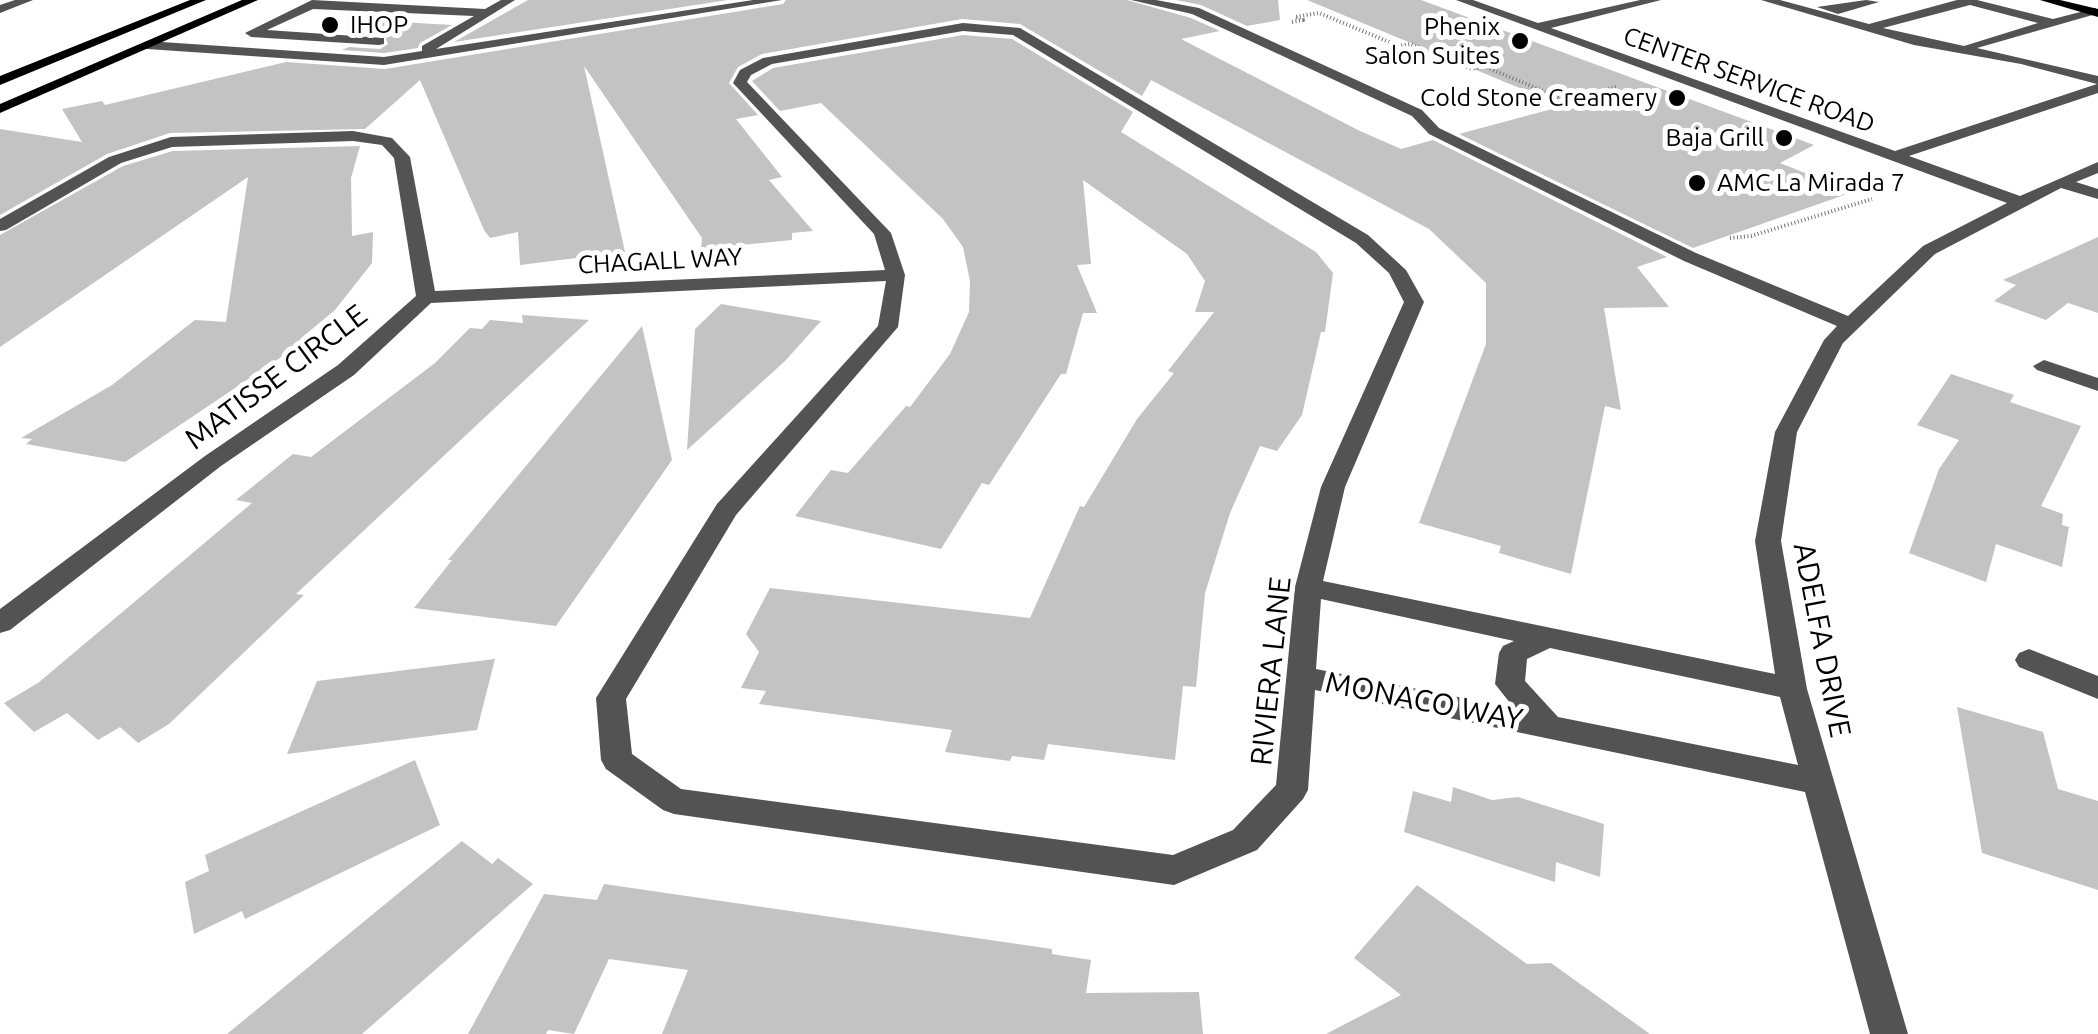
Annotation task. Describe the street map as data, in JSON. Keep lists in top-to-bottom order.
{
  "streets": {
    "street": [
      "CENTER SERVICE ROAD",
      "CHAGALL WAY",
      "MATISSE CIRCLE",
      "ADELFA DRIVE",
      "RIVIERA LANE",
      "MONACO WAY"
    ]
  },
  "crossings": [
    ["CENTER SERVICE ROAD", "ADELFA DRIVE"],
    ["CHAGALL WAY", "MATISSE CIRCLE"],
    ["CHAGALL WAY", "RIVIERA LANE"],
    ["ADELFA DRIVE", "MONACO WAY"],
    ["RIVIERA LANE", "MONACO WAY"]
  ],
  "places": [
    "IHOP",
    "Phenix Salon Suites",
    "Cold Stone Creamery",
    "Baja Grill",
    "AMC La Mirada 7"
  ]
}
